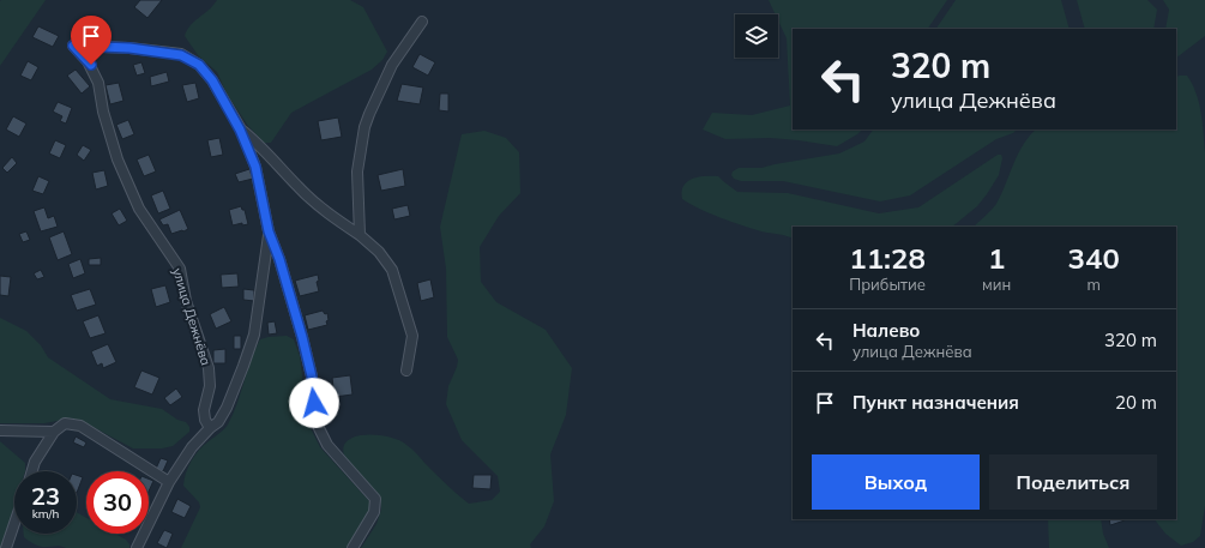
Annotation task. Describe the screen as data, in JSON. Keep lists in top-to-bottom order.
{
  "streets": {
    "street": ["улица Дежнёва"]
  },
  "page": {
    "turn": ["320 m", "улица Дежнёва"],
    "eta": [
      "11:28",
      "Прибытие",
      "1",
      "мин",
      "340",
      "m"
    ],
    "list": [
      {
        "name": "Налево",
        "note": "улица Дежнёва",
        "value": "320 m"
      },
      {
        "name": "Пункт назначения",
        "value": "20 m"
      }
    ],
    "buttons": ["Выход", "Поделиться"],
    "speed": "23 km/h",
    "limit": "30"
  }
}
